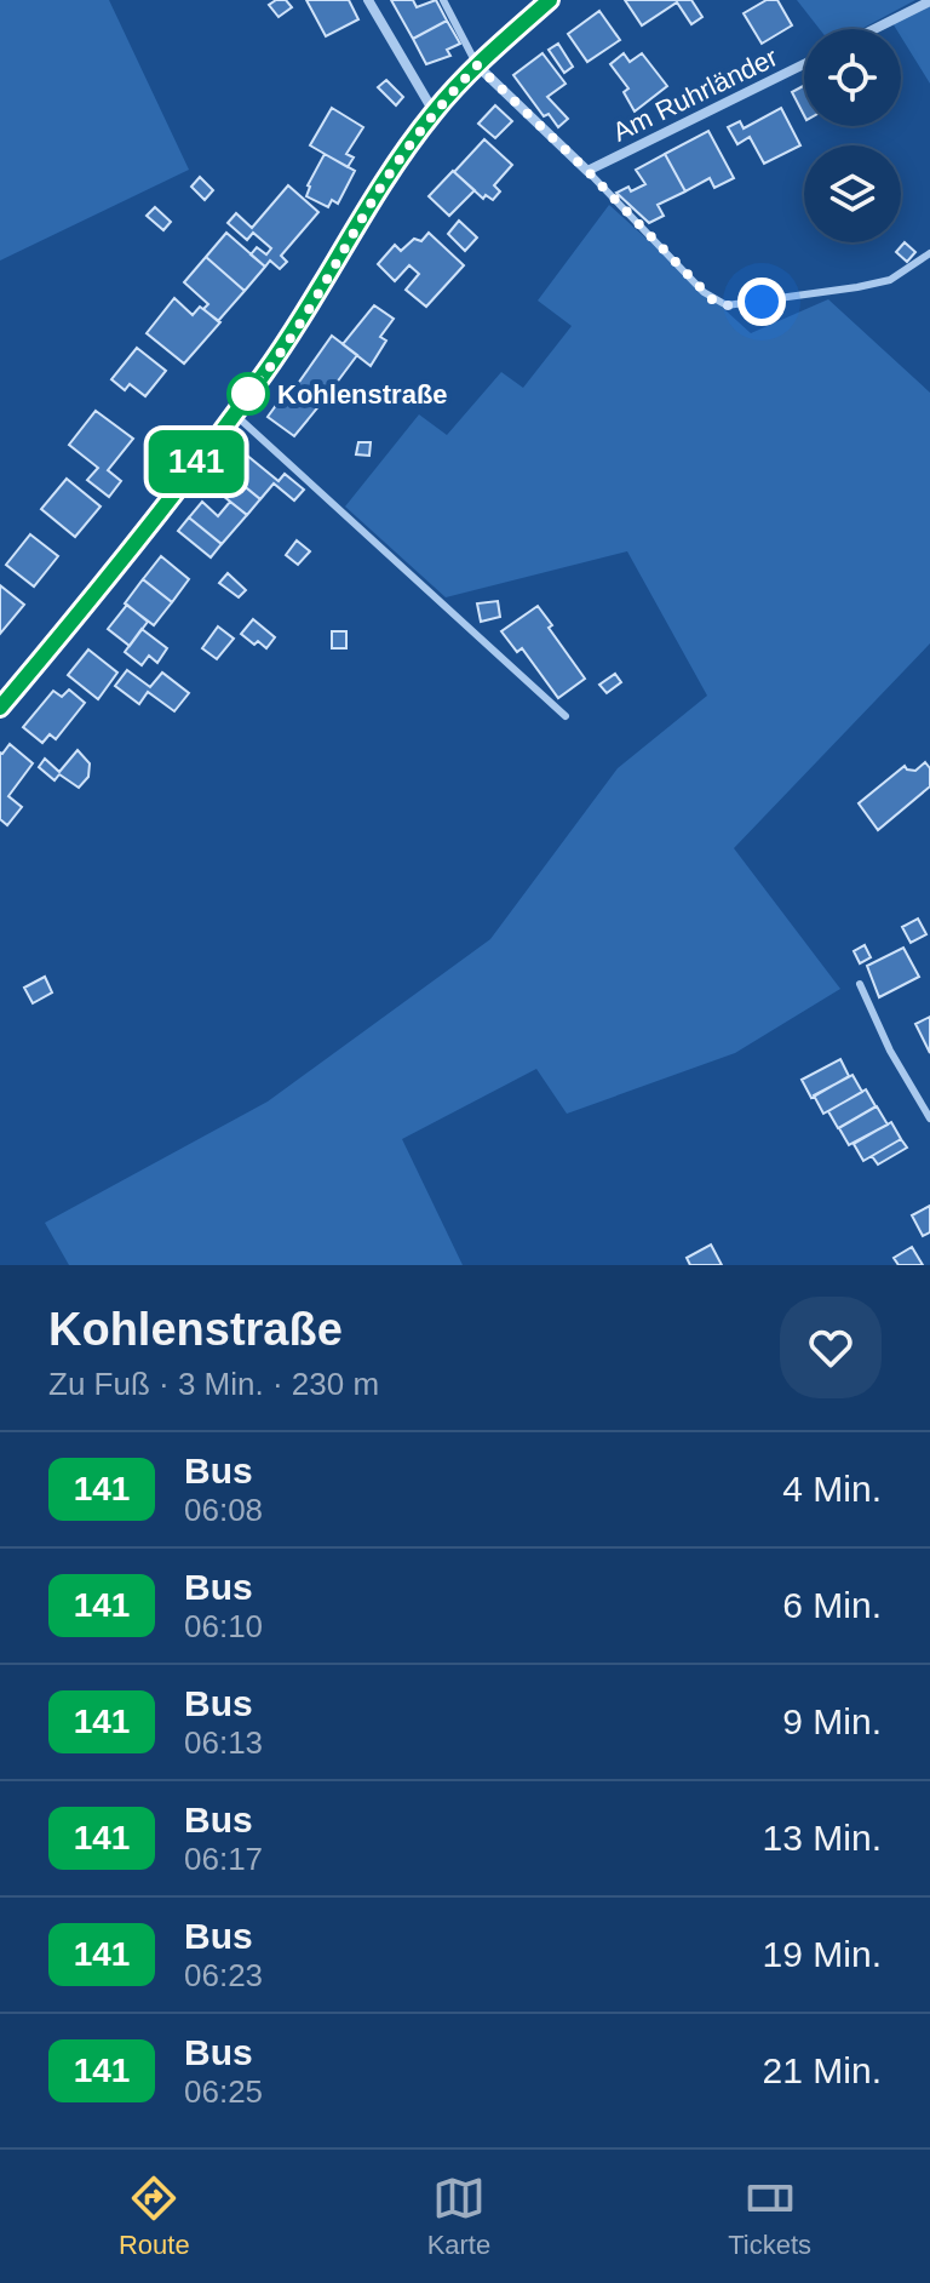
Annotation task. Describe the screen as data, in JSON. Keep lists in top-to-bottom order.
{
  "streets": {
    "street": ["Am Ruhrländer"]
  },
  "places": ["Kohlenstraße"],
  "lines": ["bus line 141"],
  "page": {
    "on_map": "141",
    "heading": ["Kohlenstraße", "Zu Fuß · 3 Min. · 230 m"],
    "list": [
      {
        "mark": "141",
        "name": "Bus",
        "note": "06:08",
        "value": "4 Min."
      },
      {
        "mark": "141",
        "name": "Bus",
        "note": "06:10",
        "value": "6 Min."
      },
      {
        "mark": "141",
        "name": "Bus",
        "note": "06:13",
        "value": "9 Min."
      },
      {
        "mark": "141",
        "name": "Bus",
        "note": "06:17",
        "value": "13 Min."
      },
      {
        "mark": "141",
        "name": "Bus",
        "note": "06:23",
        "value": "19 Min."
      },
      {
        "mark": "141",
        "name": "Bus",
        "note": "06:25",
        "value": "21 Min."
      }
    ],
    "tabs": ["Route", "Karte", "Tickets"]
  }
}
